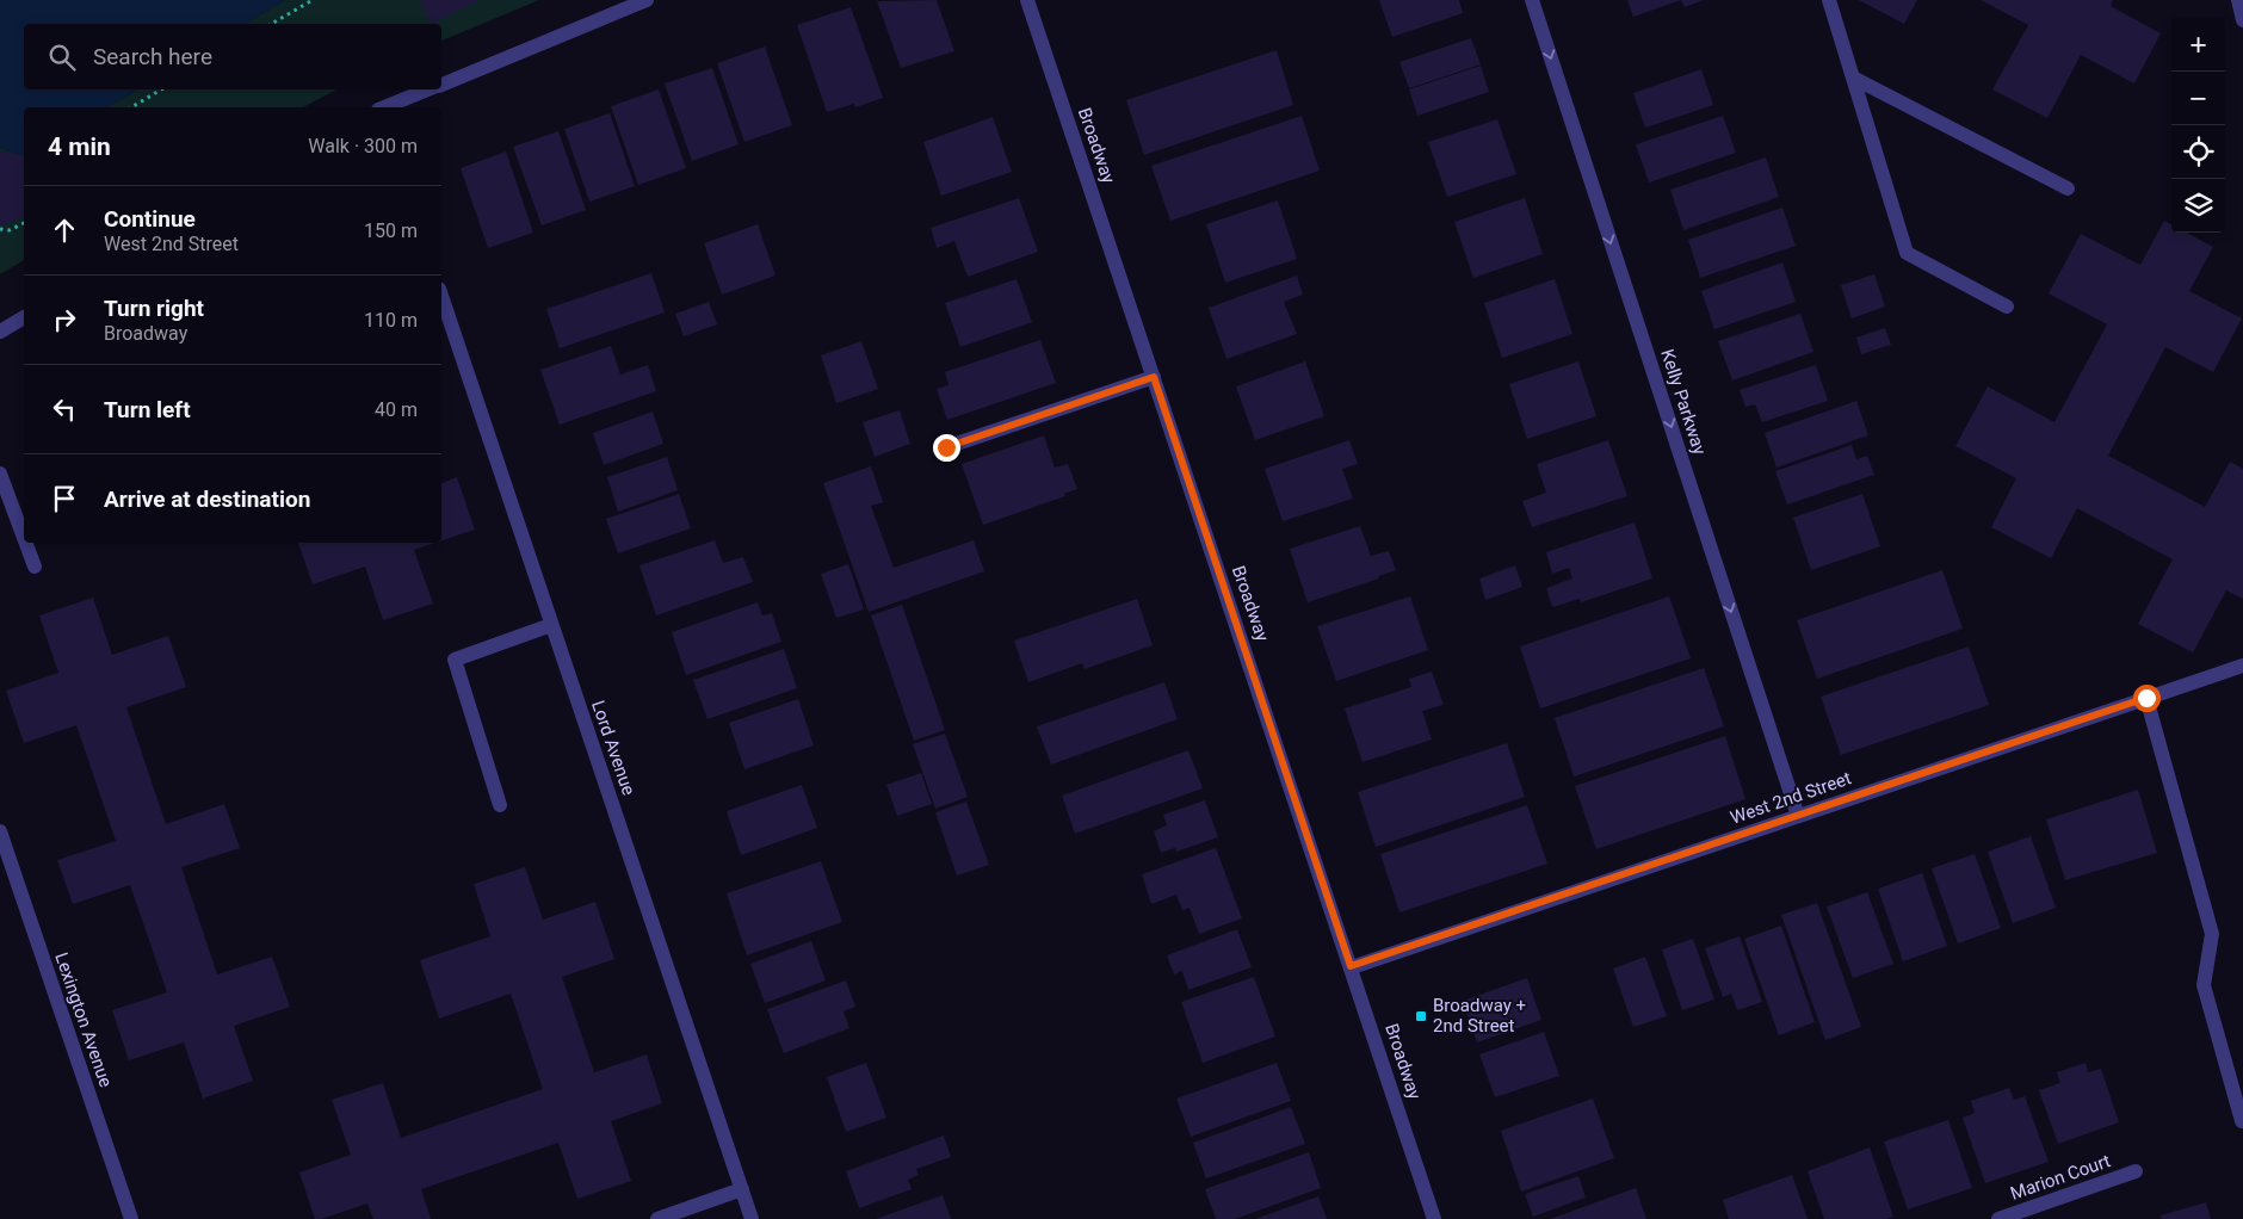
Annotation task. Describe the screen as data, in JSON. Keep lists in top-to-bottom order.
{
  "streets": {
    "street": [
      "Broadway",
      "Kelly Parkway",
      "Lord Avenue",
      "West 2nd Street",
      "Lexington Avenue",
      "Marion Court"
    ]
  },
  "crossings": [
    ["Broadway", "West 2nd Street"],
    ["Kelly Parkway", "West 2nd Street"]
  ],
  "one_way": ["Kelly Parkway"],
  "places": {
    "transit": ["Broadway + 2nd Street"]
  },
  "page": {
    "map_buttons": ["+", "−"],
    "search": "Search here",
    "heading": ["4 min", "Walk · 300 m"],
    "list": [
      ["Continue", "West 2nd Street", "150 m"],
      ["Turn right", "Broadway", "110 m"],
      ["Turn left", "40 m"],
      "Arrive at destination"
    ]
  }
}
